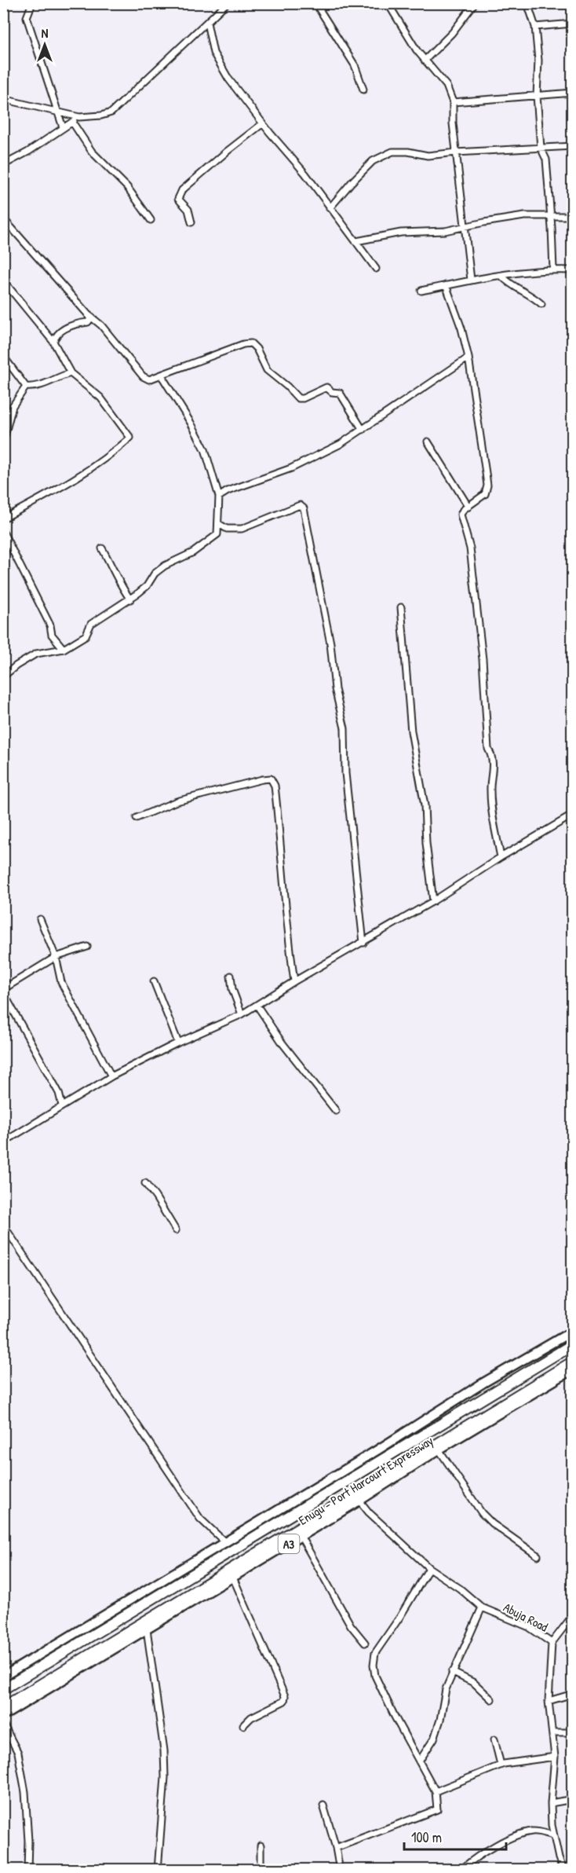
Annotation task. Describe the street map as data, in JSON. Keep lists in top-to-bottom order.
{
  "streets": {
    "highway": ["Enugu - Port Harcourt Expressway", "A3"],
    "street": ["Abuja Road"]
  },
  "crossings": [
    ["Enugu - Port Harcourt Expressway", "Abuja Road"]
  ],
  "scale_bar": "100 m",
  "north": "top"
}
